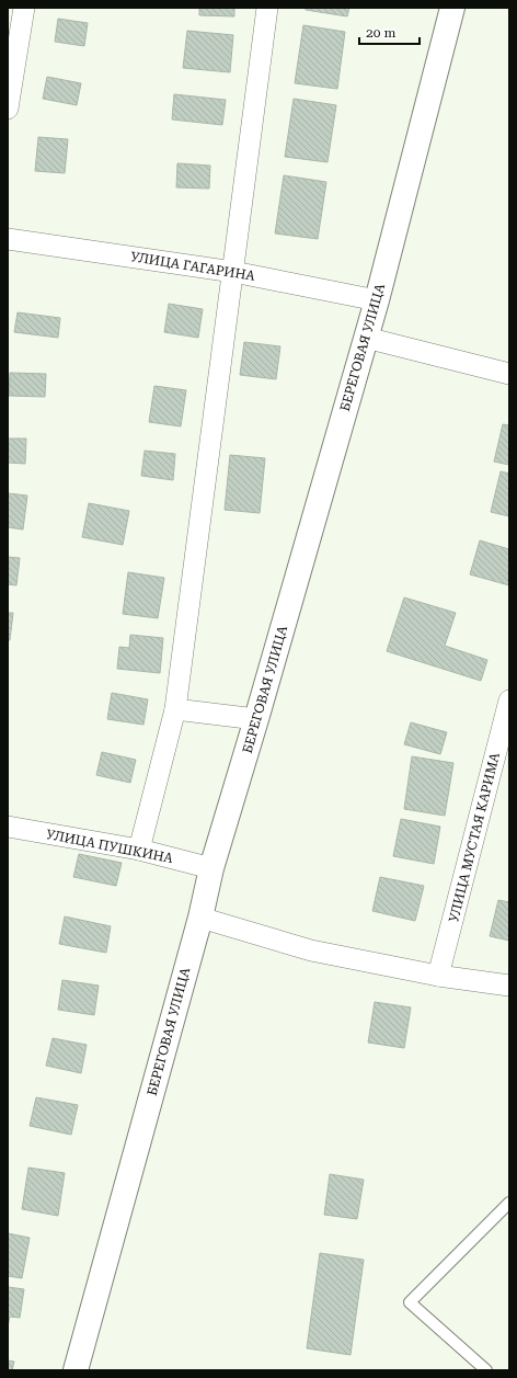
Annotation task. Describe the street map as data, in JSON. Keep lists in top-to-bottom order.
{
  "streets": {
    "main road": ["БЕРЕГОВАЯ УЛИЦА"],
    "street": ["УЛИЦА ГАГАРИНА", "УЛИЦА МУСТАЯ КАРИМА", "УЛИЦА ПУШКИНА"]
  },
  "crossings": [
    ["УЛИЦА ГАГАРИНА", "БЕРЕГОВАЯ УЛИЦА"],
    ["БЕРЕГОВАЯ УЛИЦА", "УЛИЦА ПУШКИНА"]
  ],
  "scale_bar": "20 m"
}
